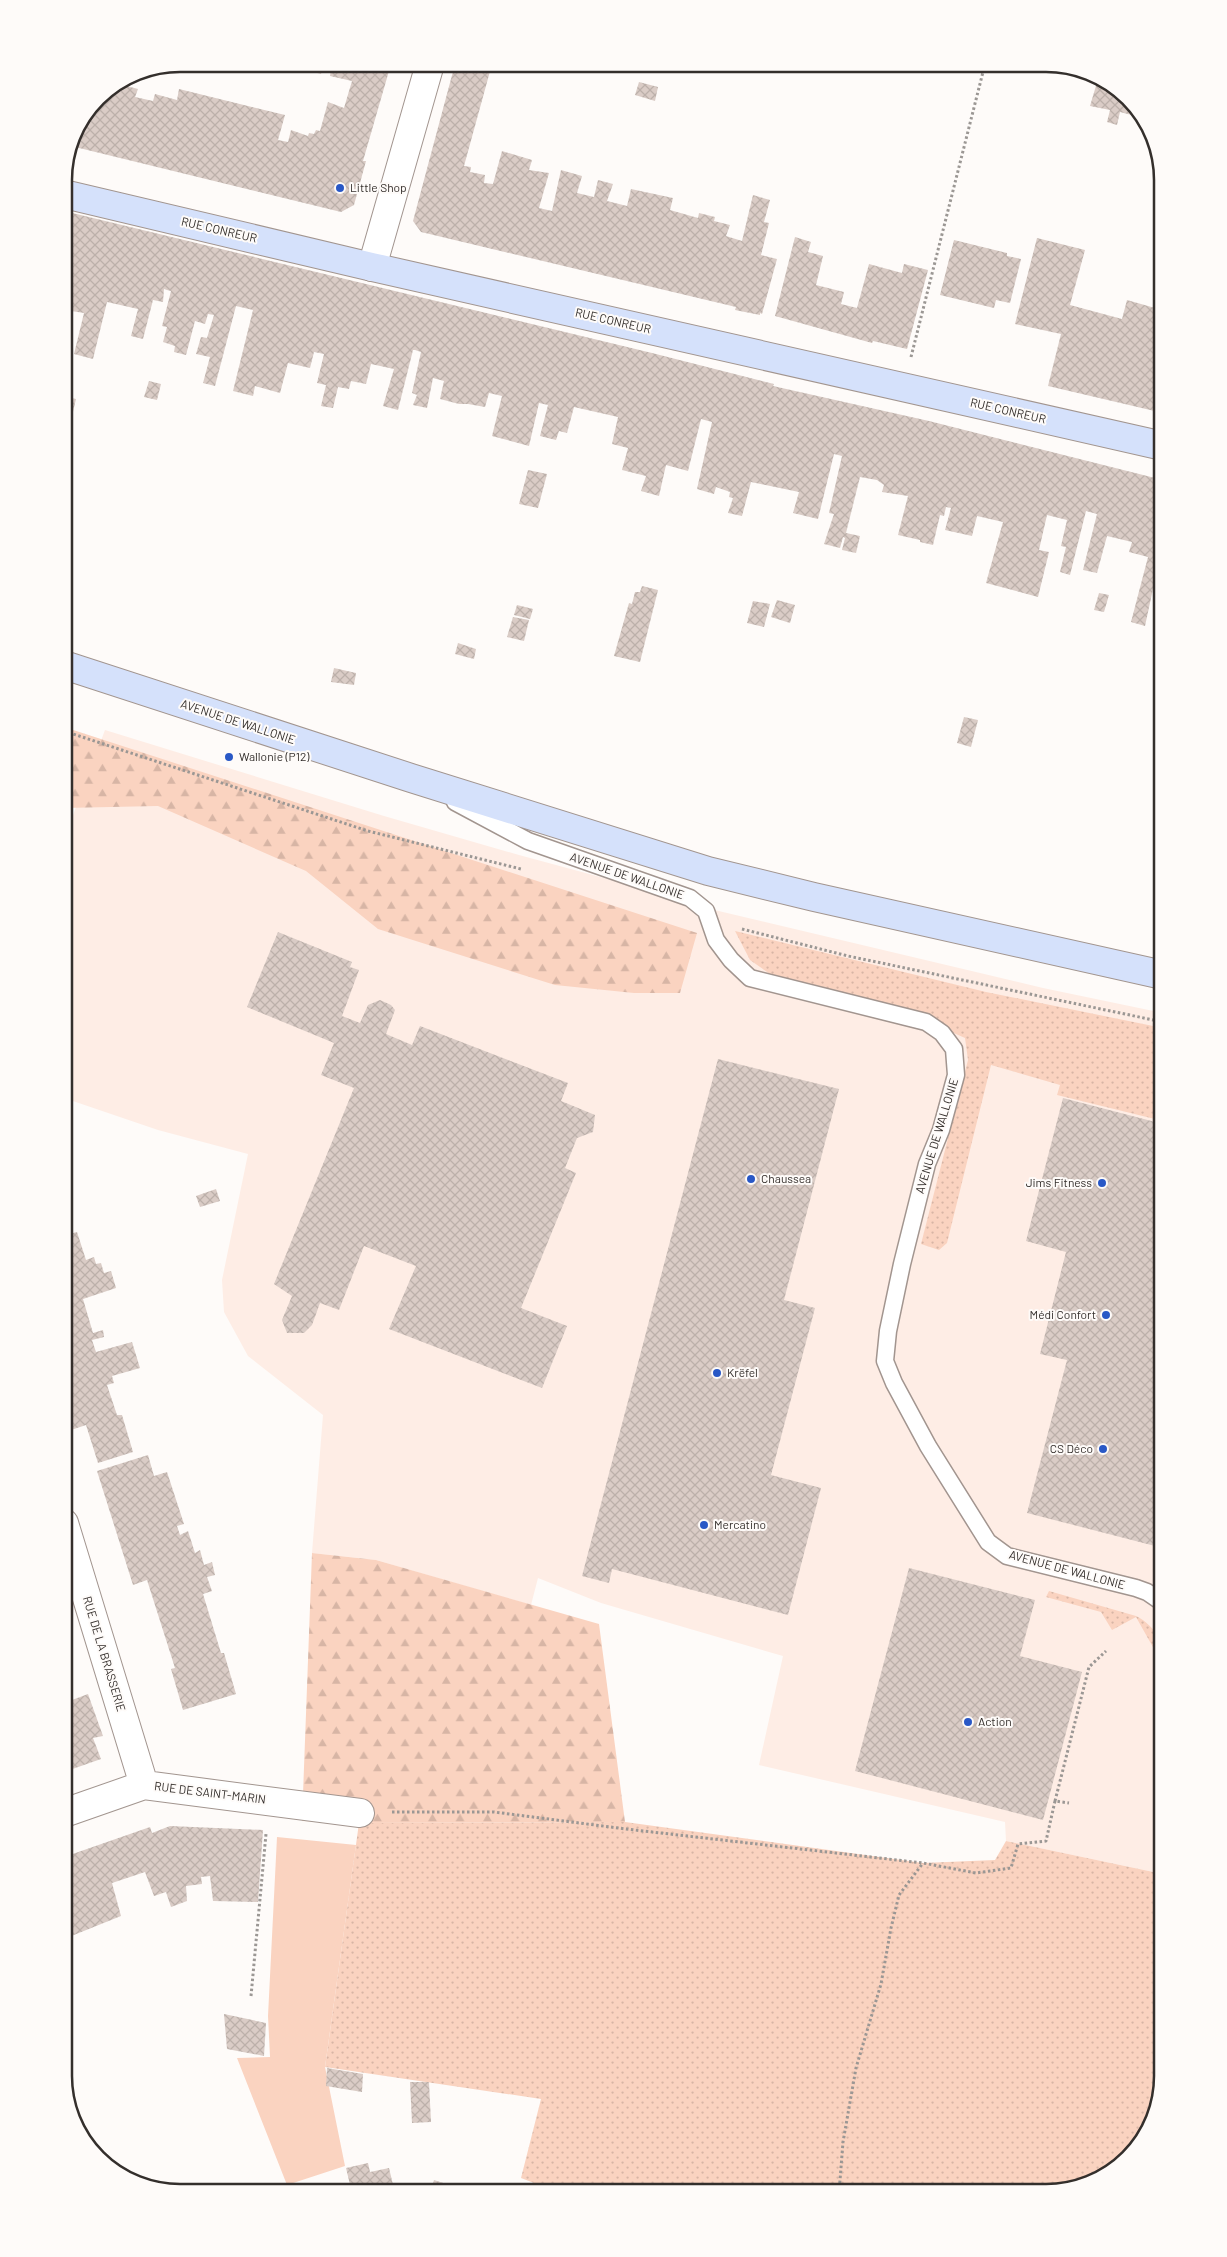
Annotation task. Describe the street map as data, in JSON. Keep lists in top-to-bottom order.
{
  "streets": {
    "street": [
      "RUE CONREUR",
      "AVENUE DE WALLONIE",
      "RUE DE LA BRASSERIE",
      "RUE DE SAINT-MARIN"
    ]
  },
  "crossings": [
    ["RUE DE LA BRASSERIE", "RUE DE SAINT-MARIN"]
  ],
  "places": [
    "Little Shop",
    "Wallonie (P12)",
    "Chaussea",
    "Jims Fitness",
    "Médi Confort",
    "Krëfel",
    "CS Déco",
    "Mercatino",
    "Action"
  ]
}
